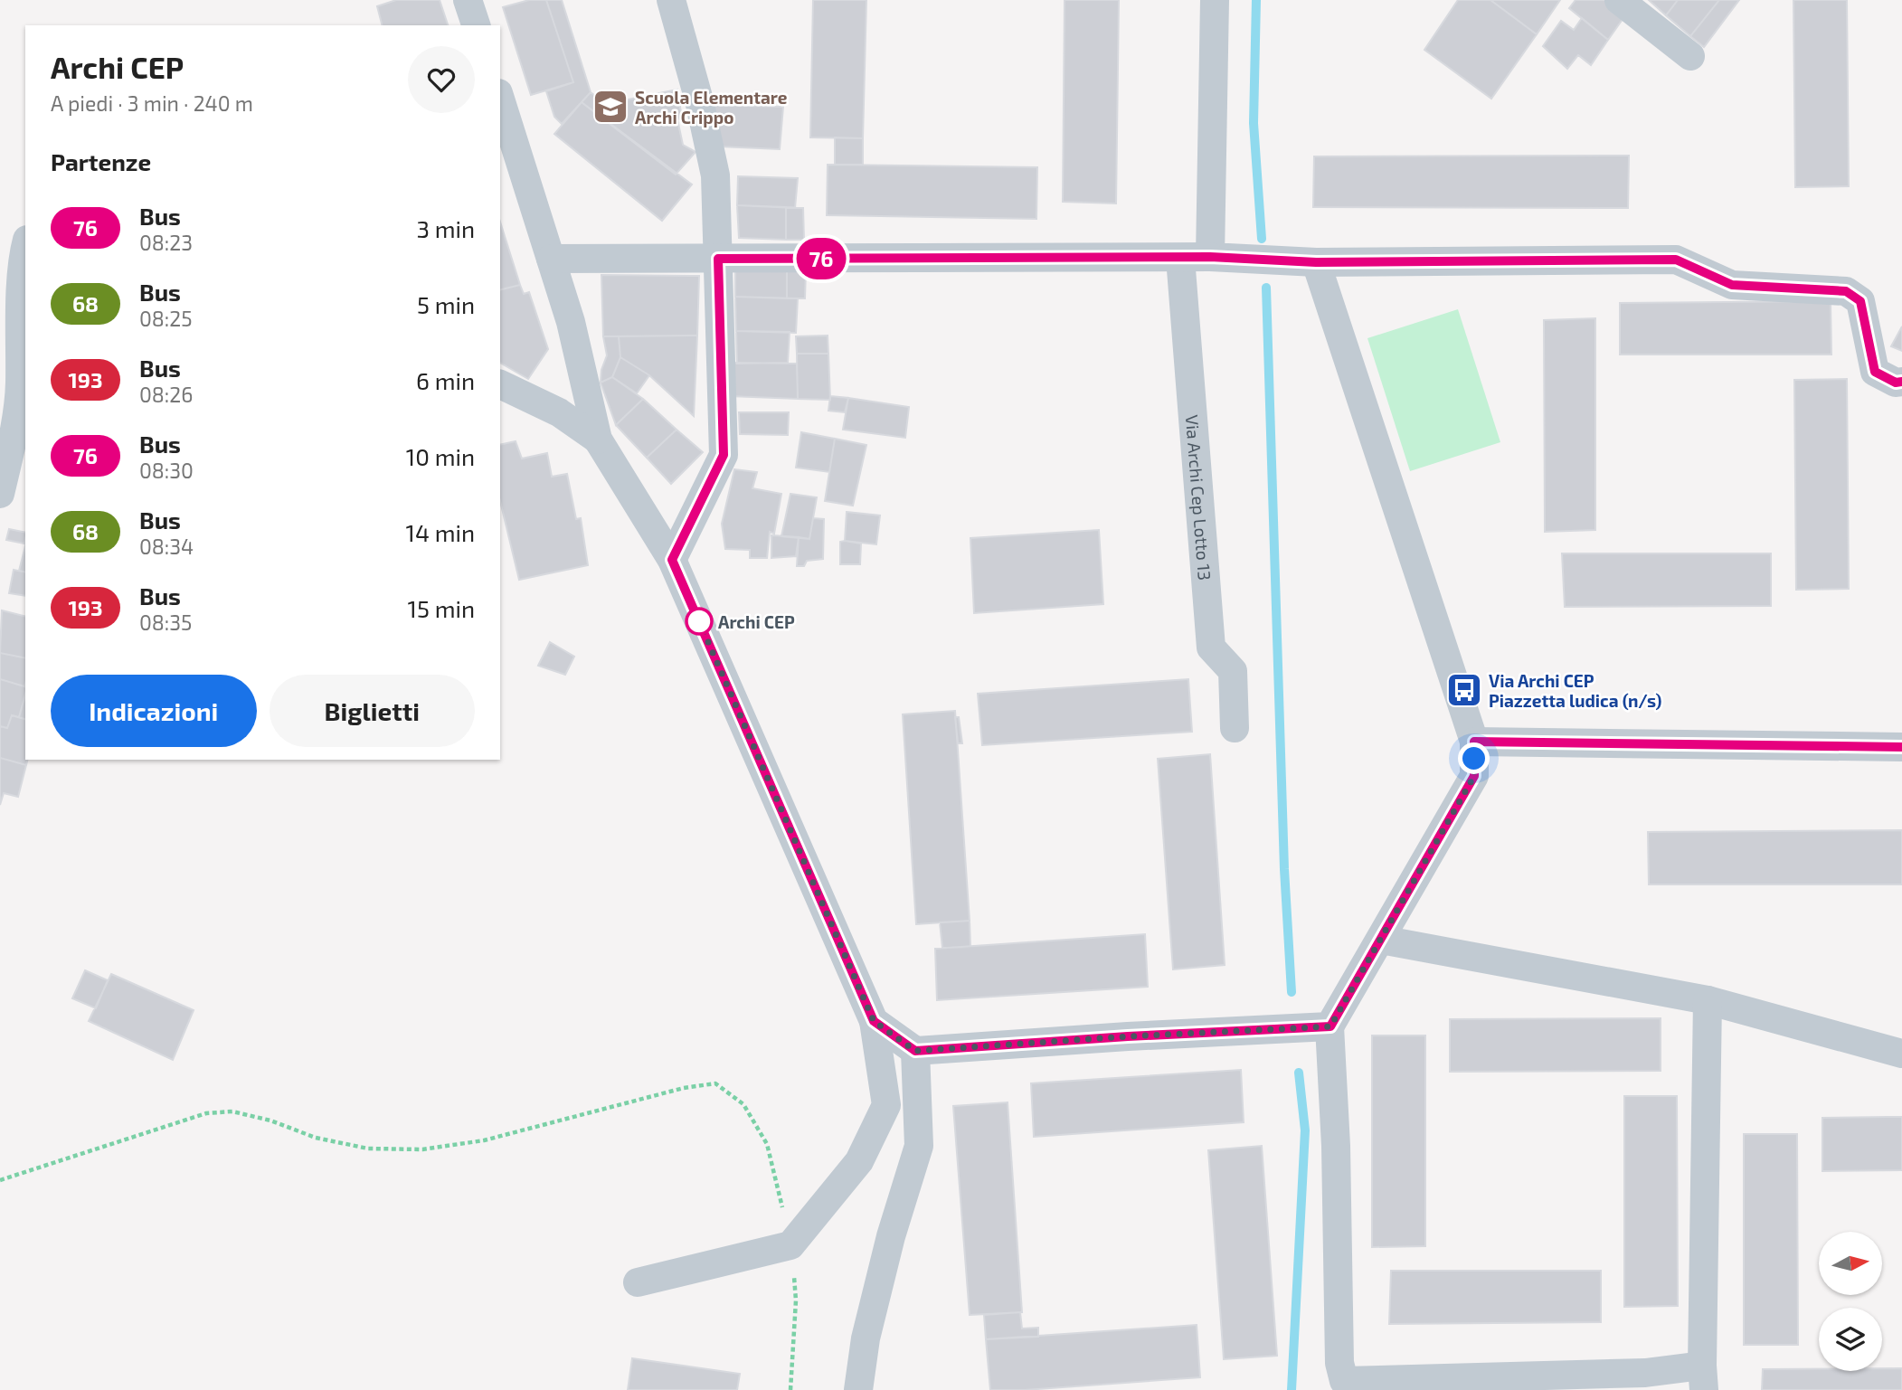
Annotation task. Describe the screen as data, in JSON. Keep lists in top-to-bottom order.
{
  "streets": {
    "street": ["Via Archi Cep Lotto 13"]
  },
  "places": {
    "school or university": ["Scuola Elementare Archi Crippo"],
    "other": ["Archi CEP"],
    "bus stop": ["Via Archi CEP Piazzetta ludica (n/s)"]
  },
  "lines": ["bus line 76"],
  "north": "right",
  "page": {
    "on_map": "76",
    "heading": [
      ["Archi CEP", "A piedi · 3 min · 240 m"],
      "Partenze"
    ],
    "list": [
      {
        "mark": "76",
        "name": "Bus",
        "note": "08:23",
        "value": "3 min"
      },
      {
        "mark": "68",
        "name": "Bus",
        "note": "08:25",
        "value": "5 min"
      },
      {
        "mark": "193",
        "name": "Bus",
        "note": "08:26",
        "value": "6 min"
      },
      {
        "mark": "76",
        "name": "Bus",
        "note": "08:30",
        "value": "10 min"
      },
      {
        "mark": "68",
        "name": "Bus",
        "note": "08:34",
        "value": "14 min"
      },
      {
        "mark": "193",
        "name": "Bus",
        "note": "08:35",
        "value": "15 min"
      }
    ],
    "buttons": ["Indicazioni", "Biglietti"]
  }
}
